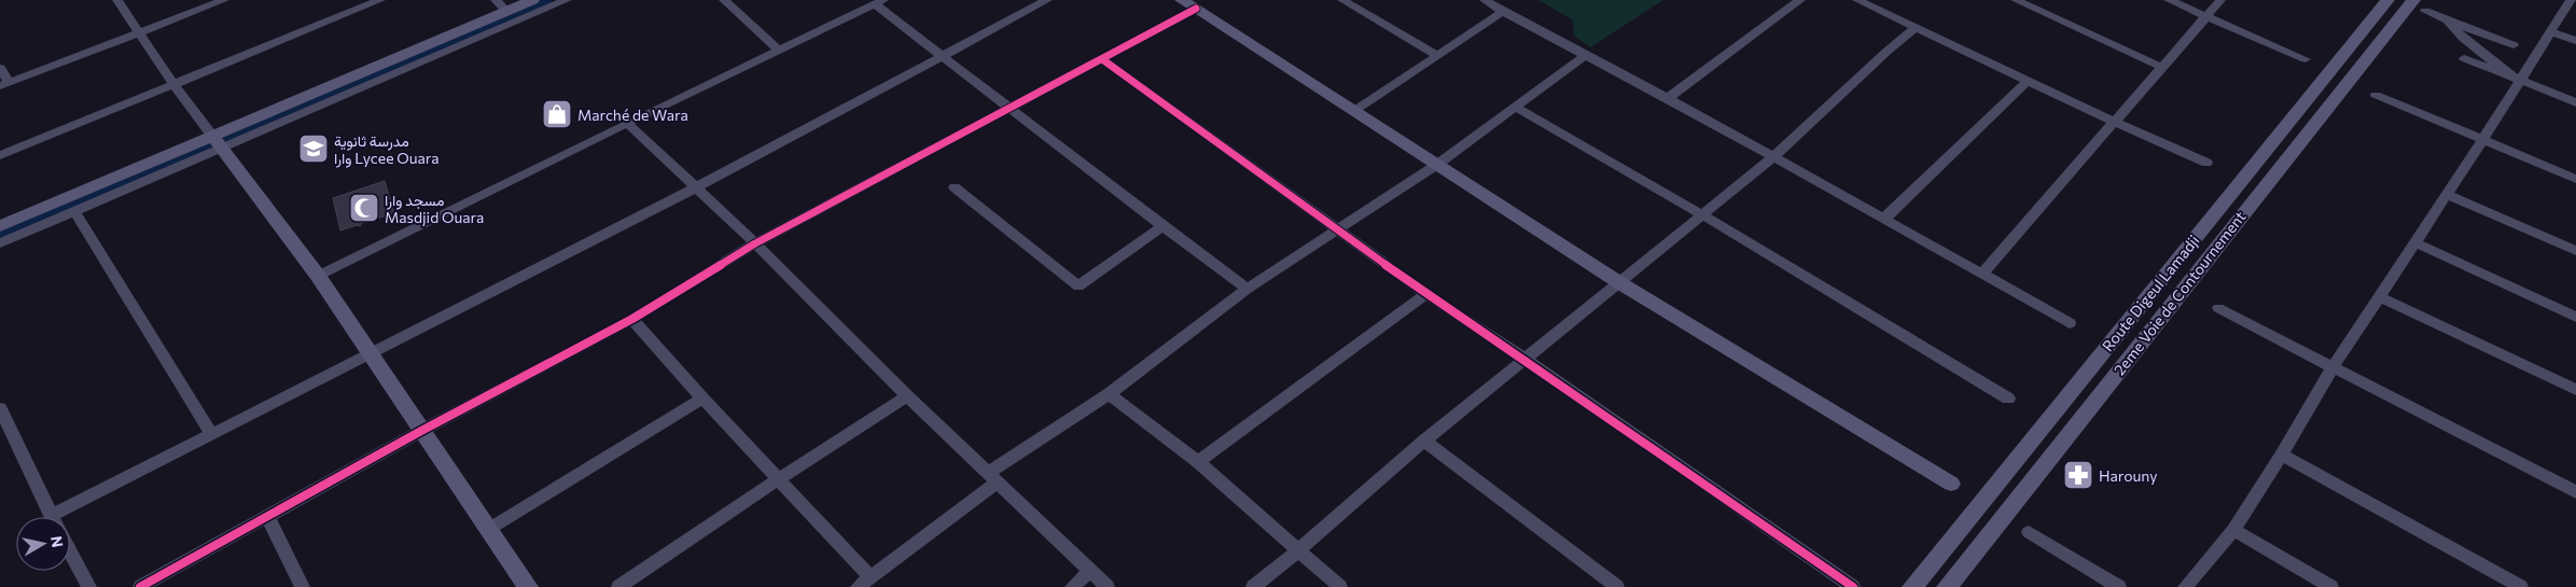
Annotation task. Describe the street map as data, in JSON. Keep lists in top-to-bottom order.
{
  "streets": {
    "street": ["Route Digeul Lamadji", "2eme Voie de Contournement"]
  },
  "places": {
    "shop": ["Marché de Wara"],
    "school or university": ["مدرسة ثانوية وارا Lycee Ouara"],
    "mosque": ["مسجد وارا Masdjid Ouara"],
    "pharmacy": ["Harouny"]
  },
  "north": "right"
}
